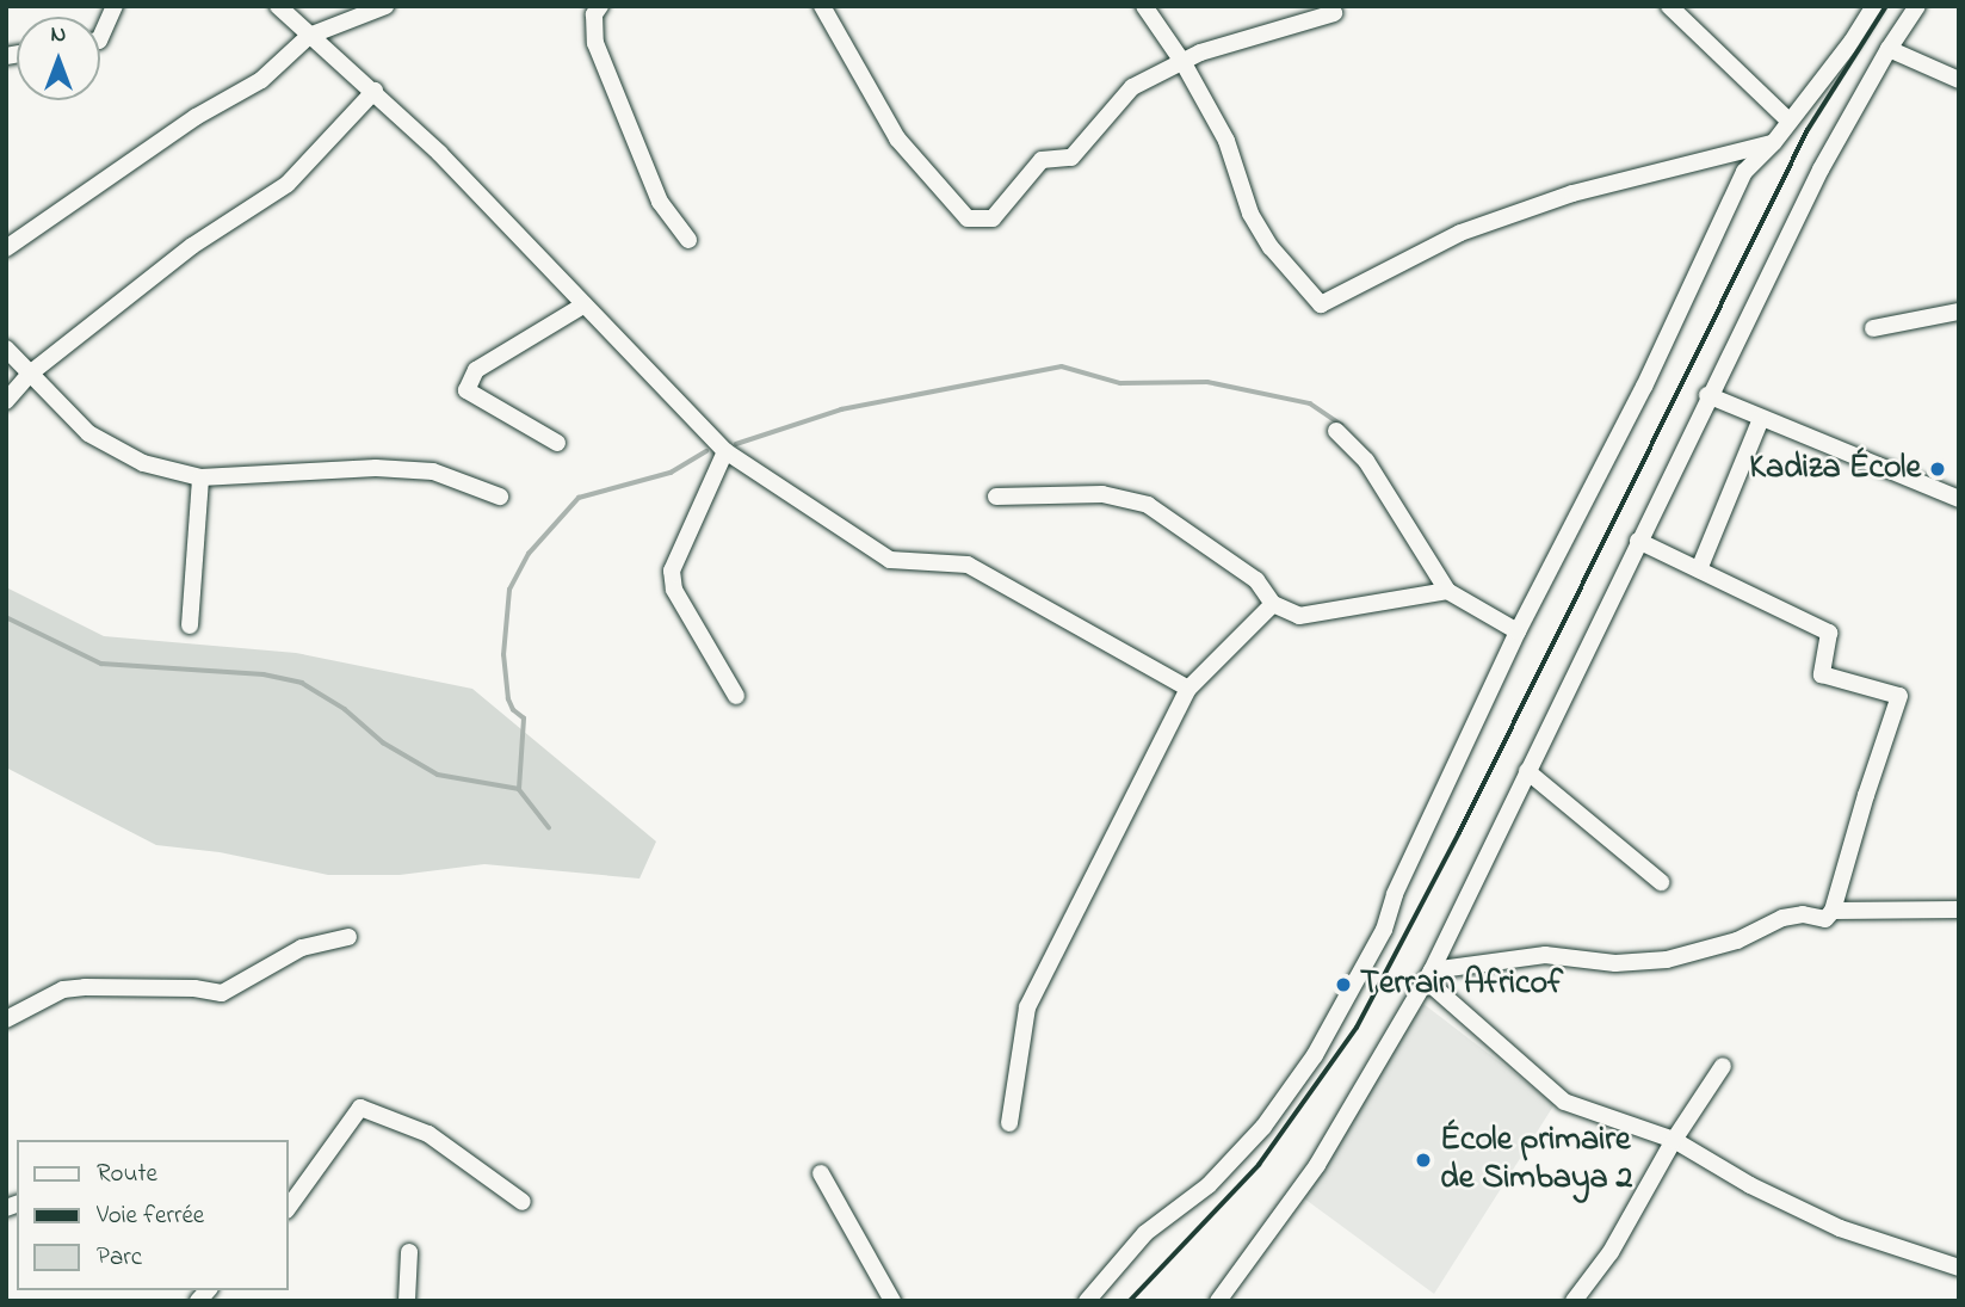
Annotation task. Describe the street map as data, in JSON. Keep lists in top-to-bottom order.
{
  "places": ["Kadiza École", "Terrain Africof", "École primaire de Simbaya 2"],
  "legend": ["Route", "Voie ferrée", "Parc"],
  "north": "top"
}
